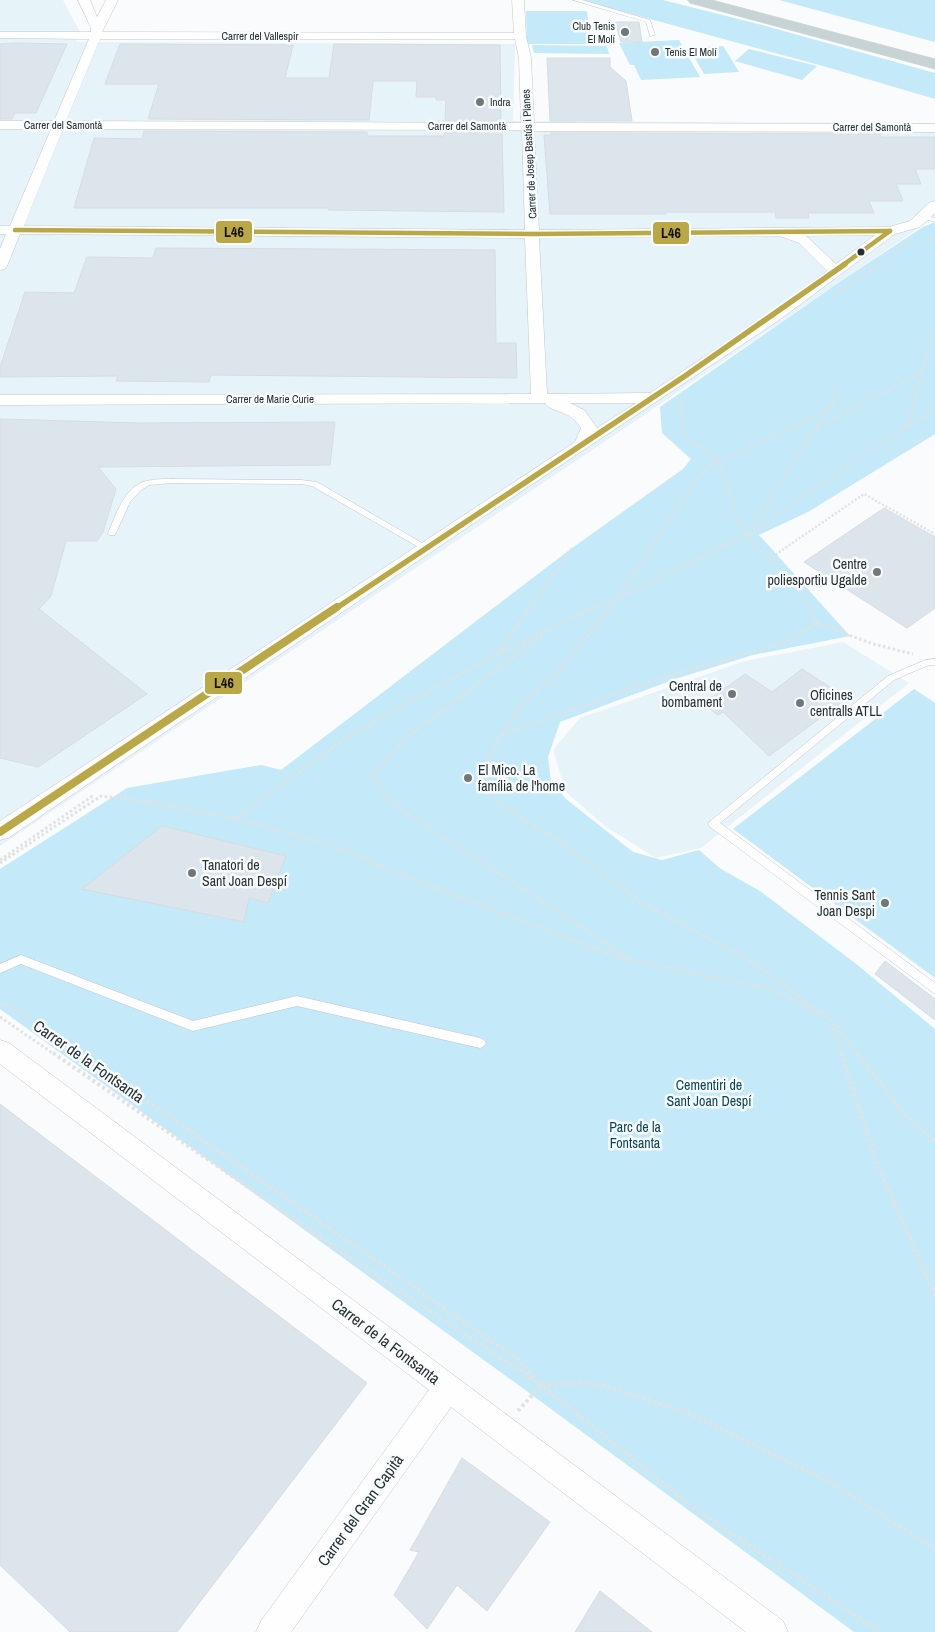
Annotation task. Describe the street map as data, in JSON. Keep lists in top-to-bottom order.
{
  "streets": {
    "street": [
      "Carrer del Vallespir",
      "Carrer del Samontà",
      "Carrer de Josep Bastús i Planes",
      "Carrer de Marie Curie",
      "Carrer de la Fontsanta",
      "Carrer del Gran Capità"
    ]
  },
  "crossings": [
    ["Carrer del Vallespir", "Carrer de Josep Bastús i Planes"],
    ["Carrer del Samontà", "Carrer de Josep Bastús i Planes"],
    ["Carrer de Josep Bastús i Planes", "Carrer de Marie Curie"],
    ["Carrer de la Fontsanta", "Carrer del Gran Capità"]
  ],
  "parks": ["Cementiri de Sant Joan Despí", "Parc de la Fontsanta"],
  "places": [
    "Club Tenis El Molí",
    "Tenis El Molí",
    "Indra",
    "Centre poliesportiu Ugalde",
    "Central de bombament",
    "Oficines centralls ATLL",
    "El Mico. La família de l'home",
    "Tanatori de Sant Joan Despí",
    "Tennis Sant Joan Despi"
  ],
  "lines": ["transit line L46"]
}
